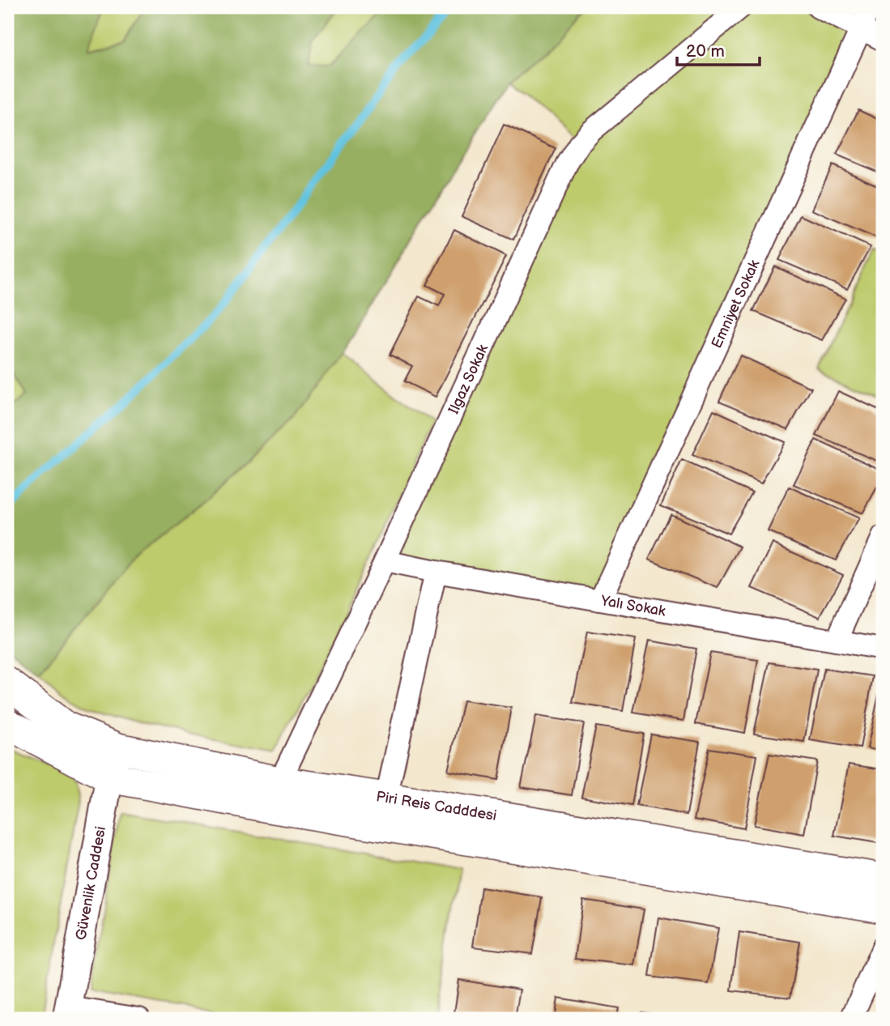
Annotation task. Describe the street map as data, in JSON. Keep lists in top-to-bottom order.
{
  "streets": {
    "main road": ["Piri Reis Cadddesi"],
    "street": [
      "Emniyet Sokak",
      "Ilgaz Sokak",
      "Yalı Sokak",
      "Güvenlik Caddesi"
    ]
  },
  "crossings": [
    ["Emniyet Sokak", "Yalı Sokak"],
    ["Ilgaz Sokak", "Yalı Sokak"],
    ["Ilgaz Sokak", "Piri Reis Cadddesi"],
    ["Piri Reis Cadddesi", "Güvenlik Caddesi"]
  ],
  "scale_bar": "20 m"
}
